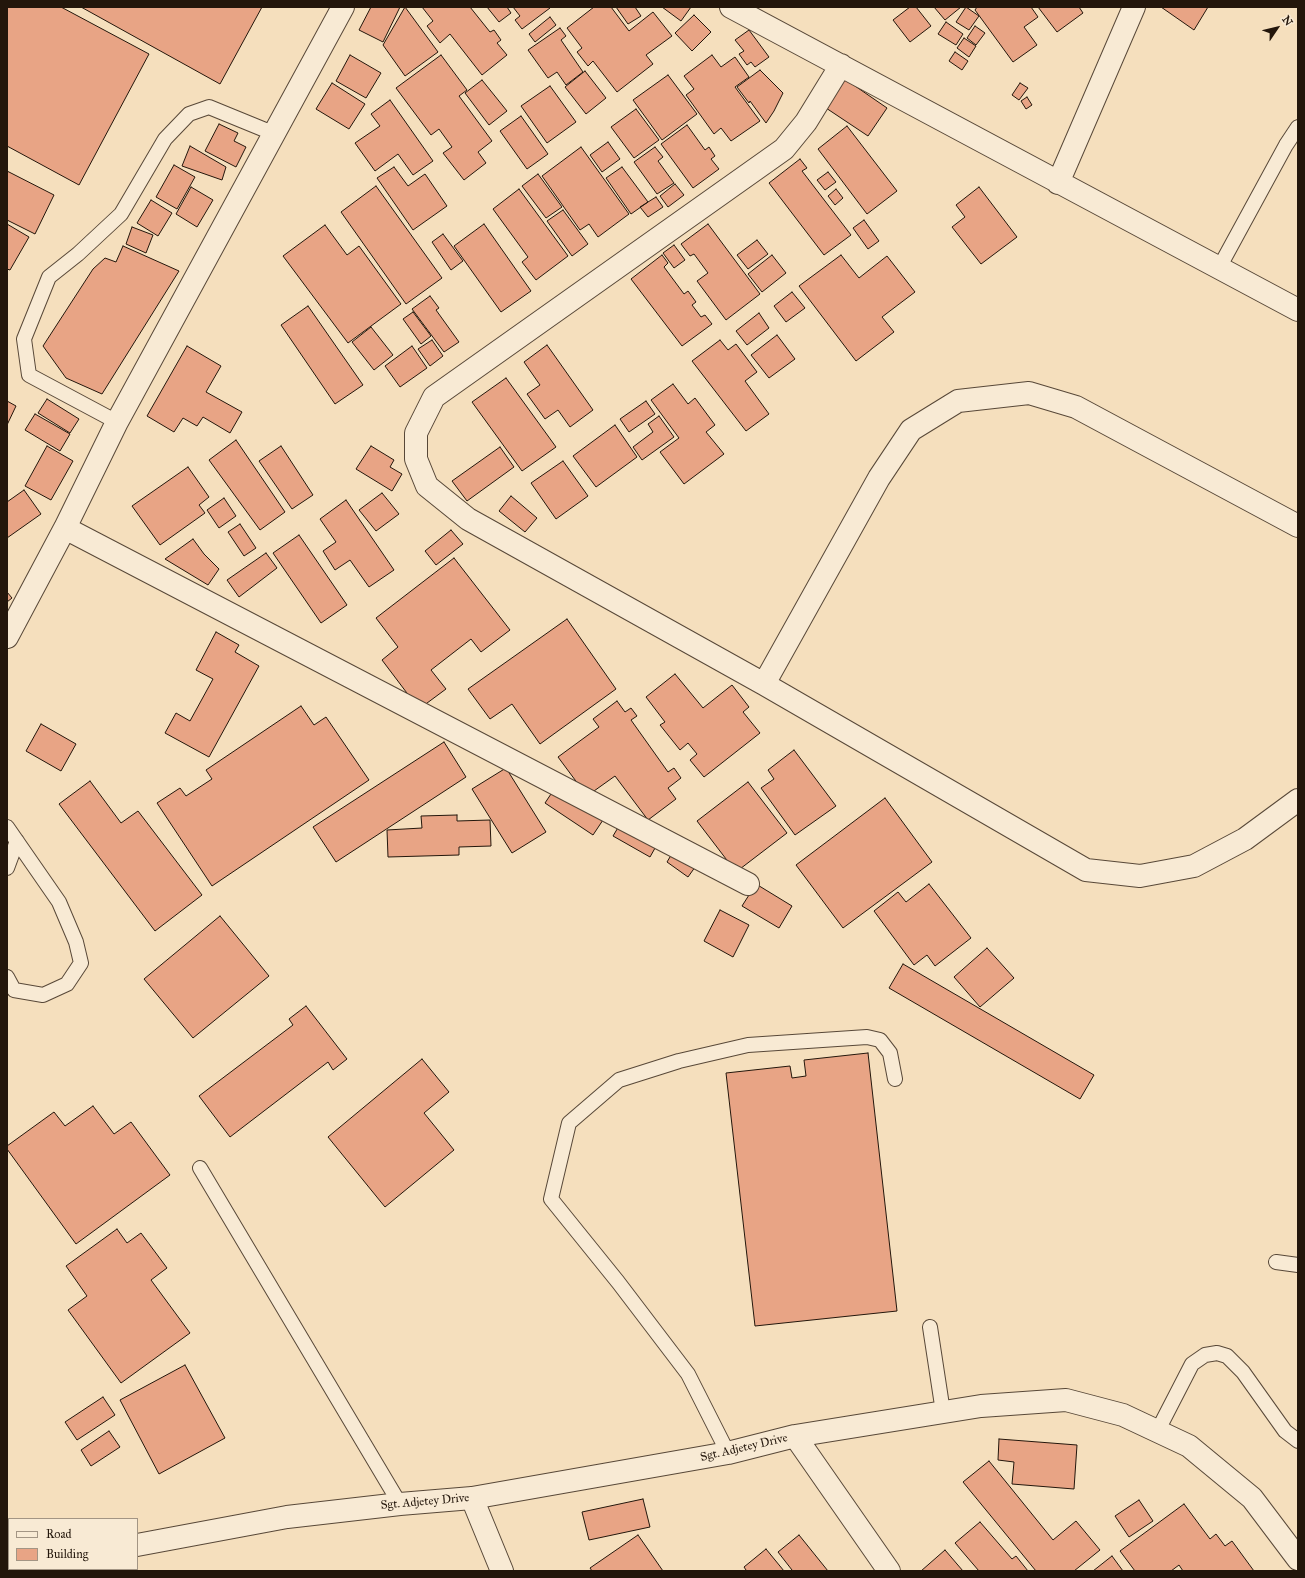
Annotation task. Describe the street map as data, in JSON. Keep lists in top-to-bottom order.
{
  "streets": {
    "street": ["Sgt. Adjetey Drive"]
  },
  "legend": ["Road", "Building"],
  "north": "top right"
}
